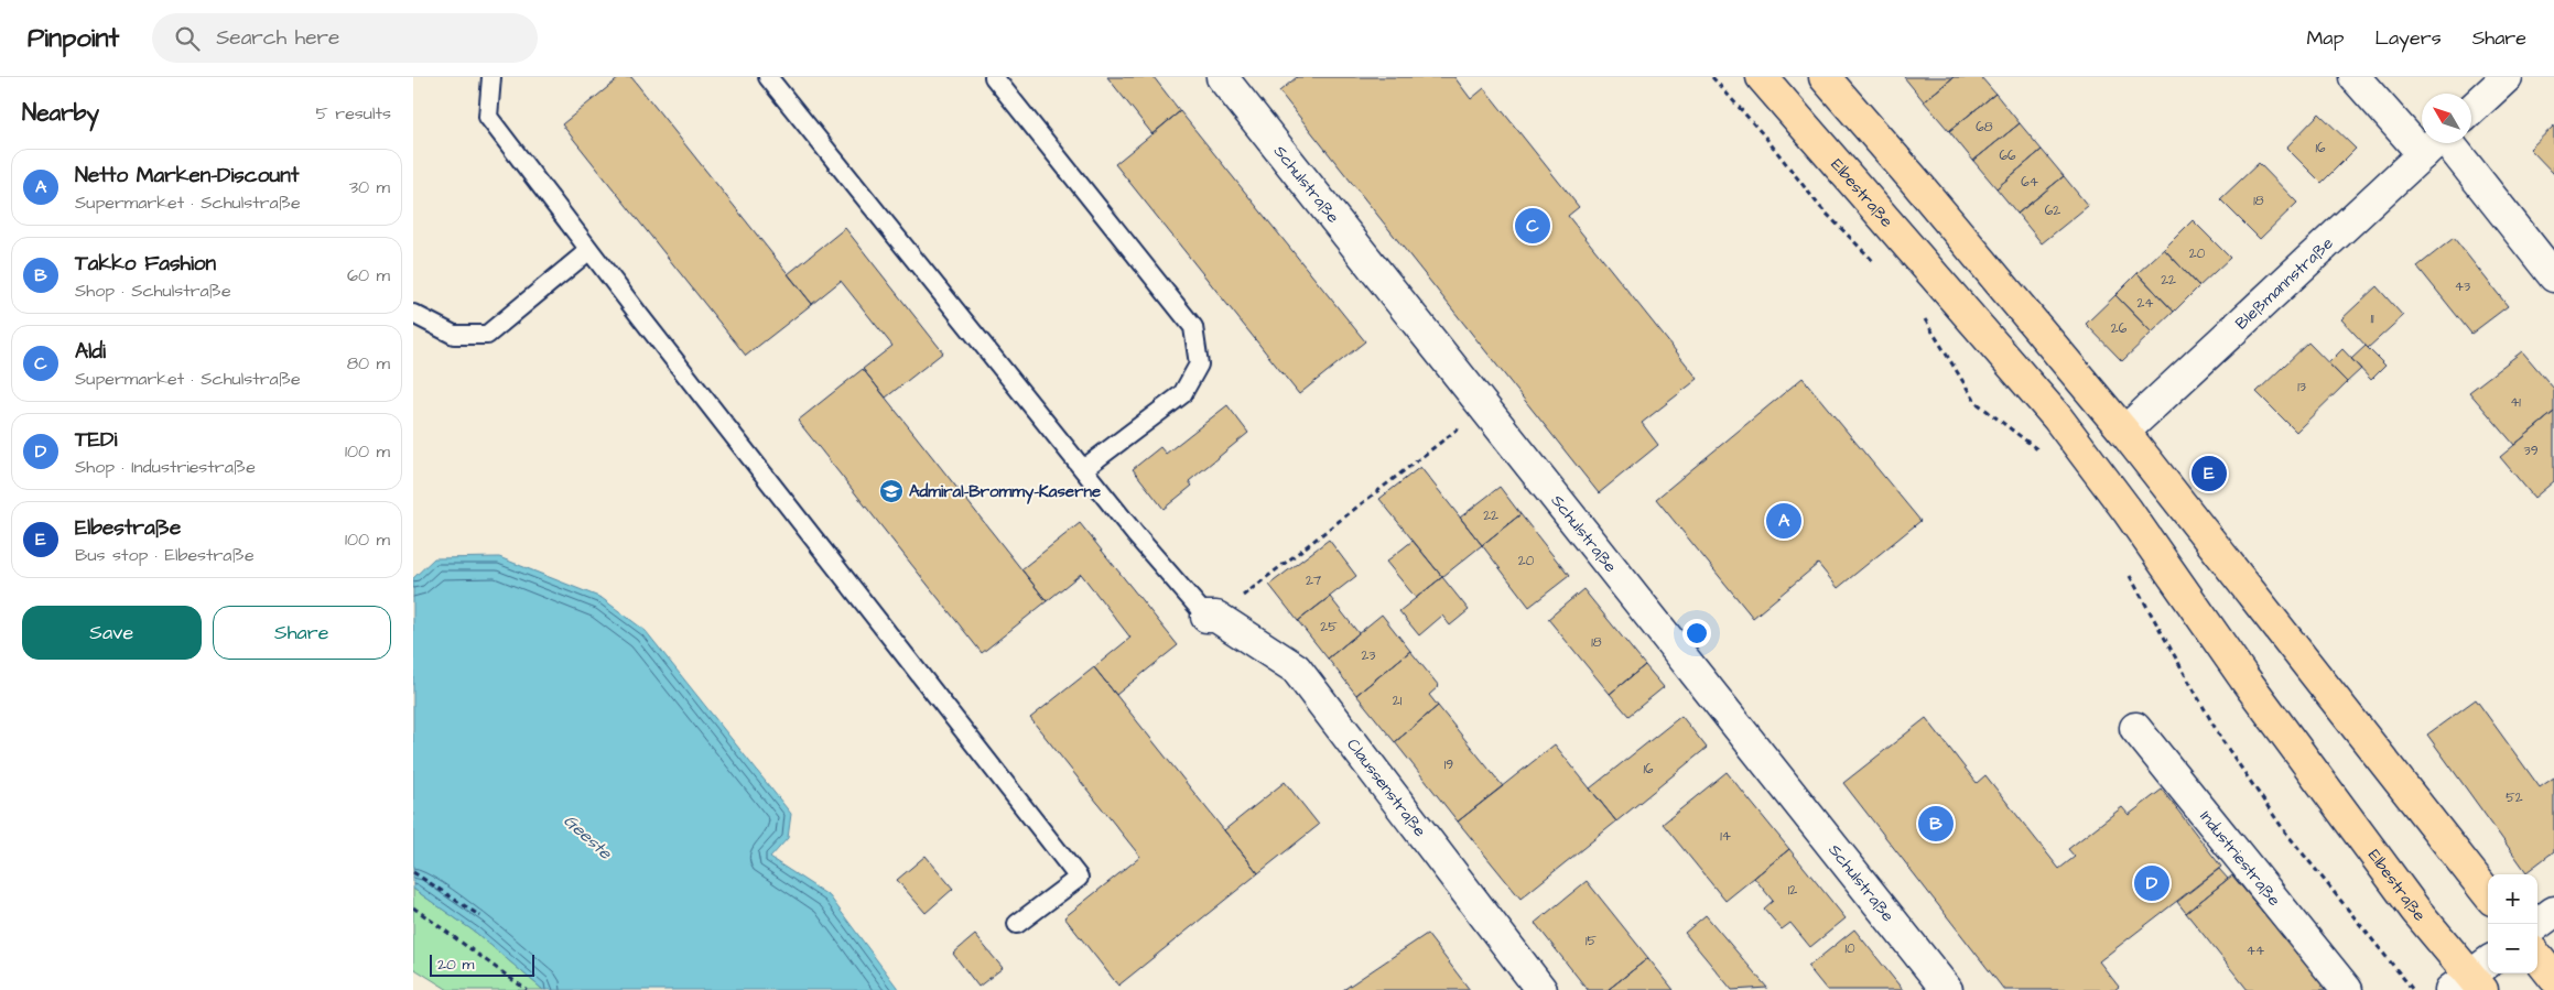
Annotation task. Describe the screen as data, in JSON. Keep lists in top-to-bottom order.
{
  "streets": {
    "main road": ["Elbestraße"],
    "street": [
      "Schulstraße",
      "Bleßmannstraße",
      "Claussenstraße",
      "Industriestraße"
    ]
  },
  "water": ["Geeste"],
  "places": {
    "school or university": ["Admiral-Brommy-Kaserne"]
  },
  "house_numbers": [
    "68",
    "16",
    "66",
    "64",
    "18",
    "62",
    "20",
    "22",
    "43",
    "24",
    "11",
    "26",
    "13",
    "41",
    "39",
    "22",
    "20",
    "27",
    "25",
    "18",
    "23",
    "21",
    "19",
    "16",
    "52",
    "14",
    "12",
    "15",
    "10",
    "44"
  ],
  "scale_bar": "20 m",
  "north": "top left",
  "page": {
    "header": "Pinpoint",
    "search": "Search here",
    "nav": ["Map", "Layers", "Share"],
    "heading": ["Nearby", "5 results"],
    "list": [
      {
        "mark": "A",
        "name": "Netto Marken-Discount",
        "note": "Supermarket · Schulstraße",
        "value": "30 m"
      },
      {
        "mark": "B",
        "name": "Takko Fashion",
        "note": "Shop · Schulstraße",
        "value": "60 m"
      },
      {
        "mark": "C",
        "name": "Aldi",
        "note": "Supermarket · Schulstraße",
        "value": "80 m"
      },
      {
        "mark": "D",
        "name": "TEDi",
        "note": "Shop · Industriestraße",
        "value": "100 m"
      },
      {
        "mark": "E",
        "name": "Elbestraße",
        "note": "Bus stop · Elbestraße",
        "value": "100 m"
      }
    ],
    "pins": [
      "C",
      "E",
      "A",
      "B",
      "D"
    ],
    "buttons": ["Save", "Share"],
    "map_buttons": ["+", "−"],
    "scale": "20 m"
  }
}
